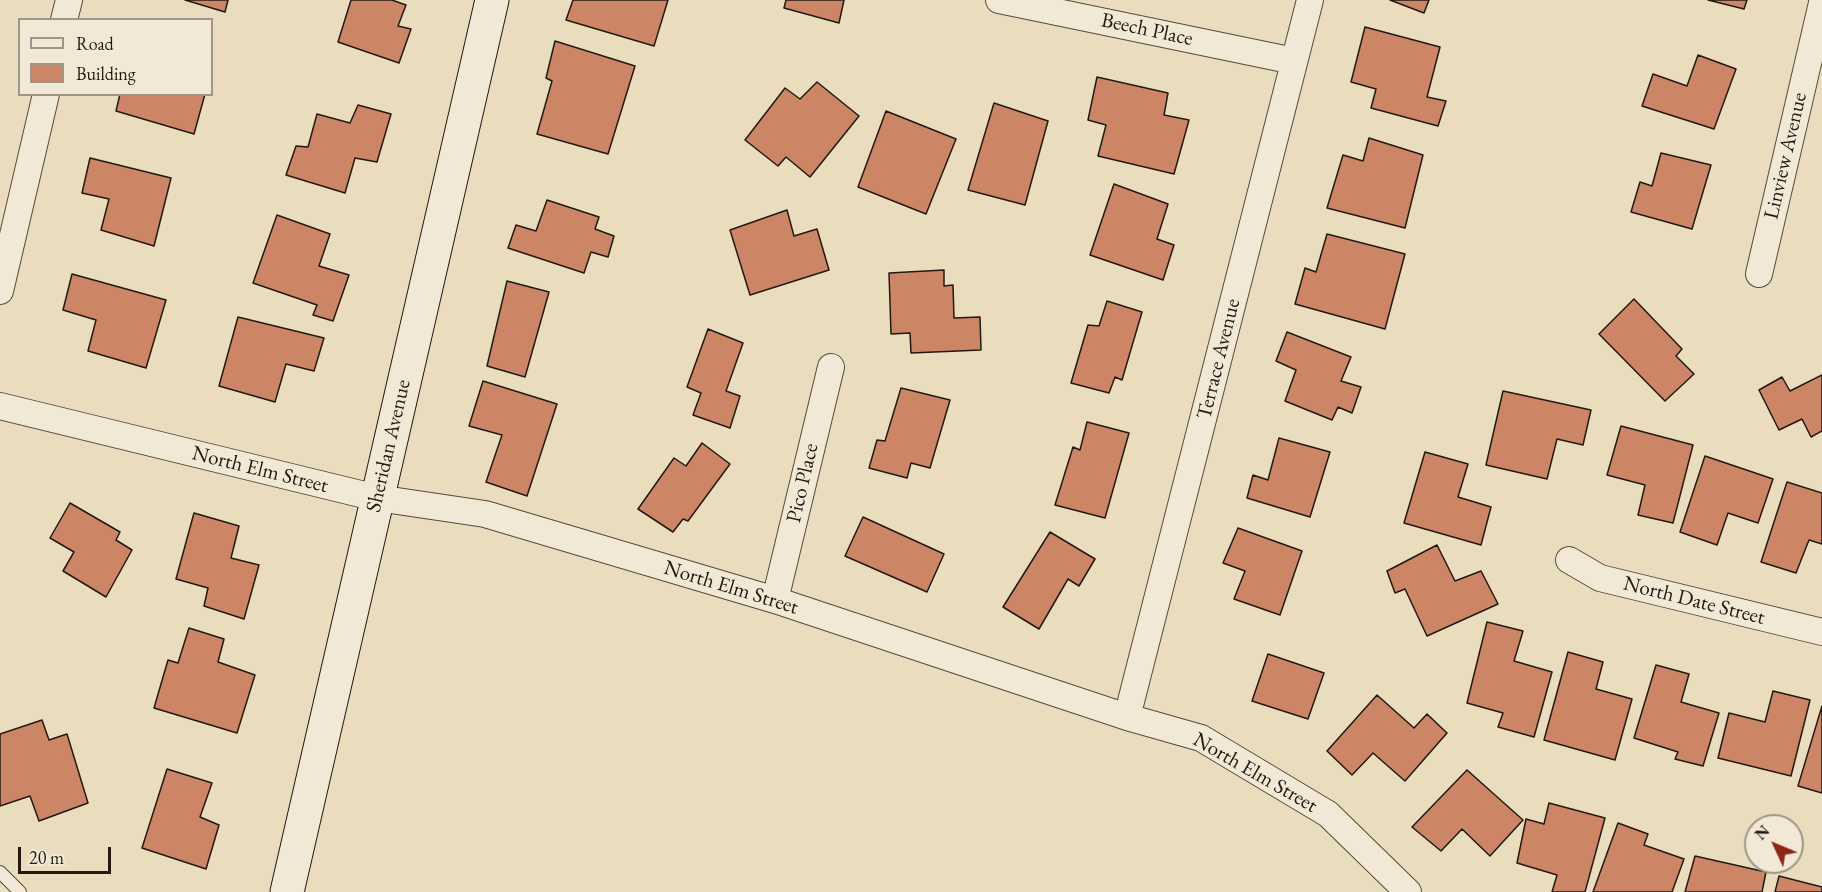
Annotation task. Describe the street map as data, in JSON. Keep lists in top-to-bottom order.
{
  "streets": {
    "street": [
      "Beech Place",
      "Linview Avenue",
      "Terrace Avenue",
      "Sheridan Avenue",
      "North Elm Street",
      "Pico Place",
      "North Date Street"
    ]
  },
  "crossings": [
    ["Beech Place", "Terrace Avenue"],
    ["Terrace Avenue", "North Elm Street"],
    ["Sheridan Avenue", "North Elm Street"],
    ["North Elm Street", "Pico Place"]
  ],
  "legend": ["Road", "Building"],
  "scale_bar": "20 m",
  "north": "top left"
}
